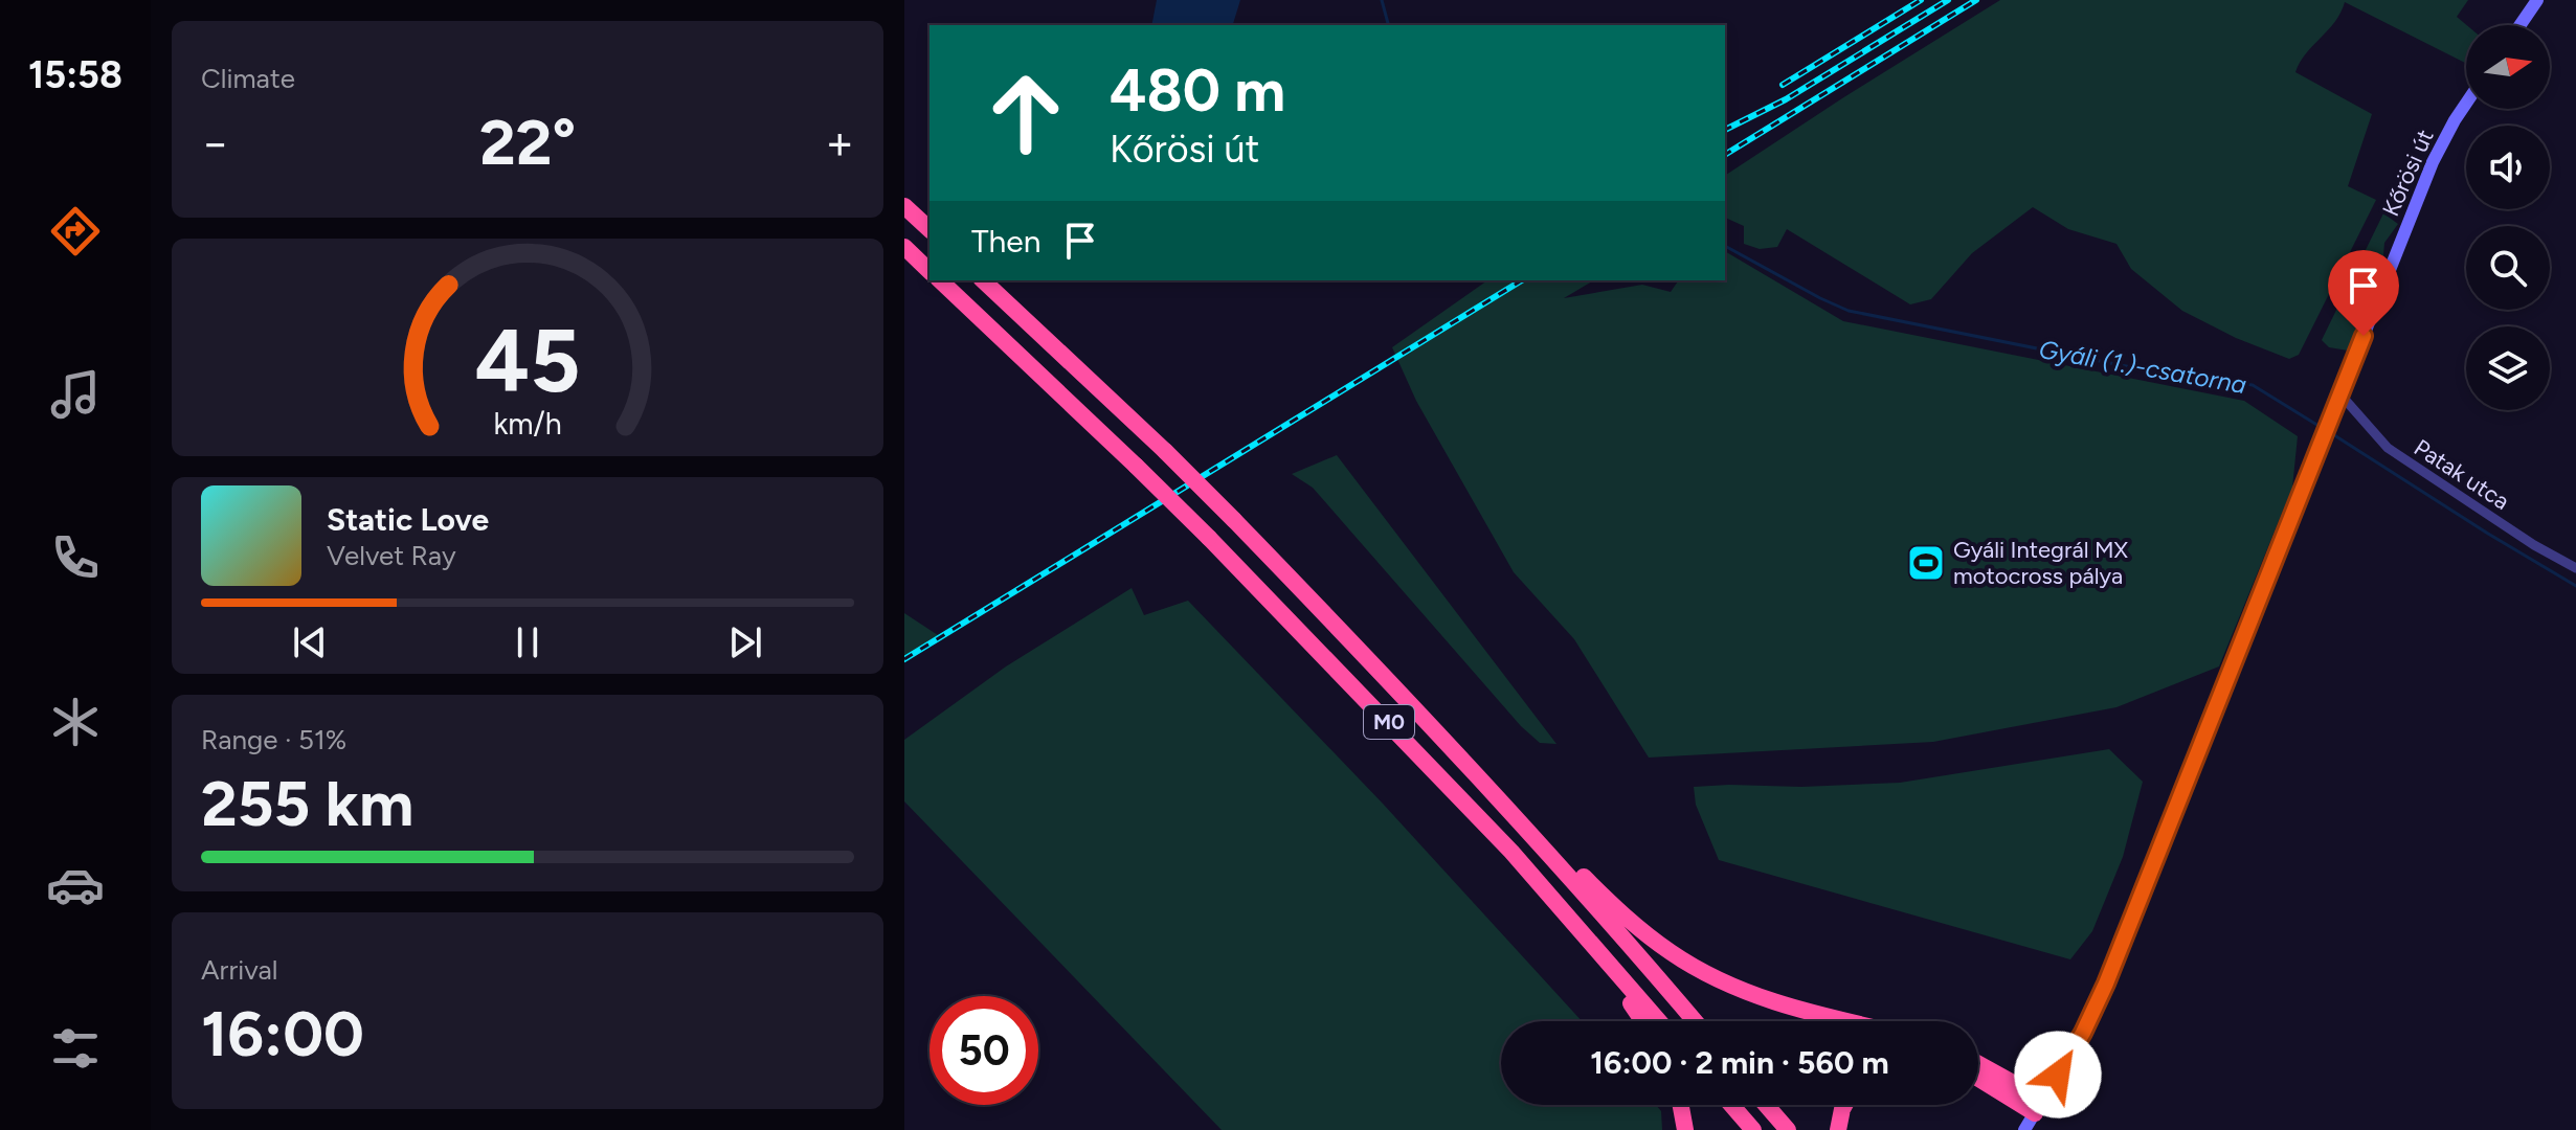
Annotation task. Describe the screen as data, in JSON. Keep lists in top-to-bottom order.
{
  "streets": {
    "highway": ["M0"],
    "main road": ["Kőrösi út"],
    "street": ["Patak utca"]
  },
  "crossings": [
    ["Kőrösi út", "Patak utca"]
  ],
  "water": ["Gyáli (1.)-csatorna"],
  "places": {
    "sports": ["Gyáli Integrál MX motocross pálya"]
  },
  "north": "right",
  "page": {
    "tabs": "15:58",
    "tile": [
      "Climate",
      ["Range · 51%", "255 km"],
      ["Arrival", "16:00"]
    ],
    "turn": ["480 m", "Kőrösi út"],
    "heat": ["−", "22°", "+"],
    "then": "Then",
    "song": ["Static Love", "Velvet Ray"],
    "limit": "50",
    "trip": "16:00 · 2 min · 560 m",
    "gauge": ["45", "km/h"]
  }
}
